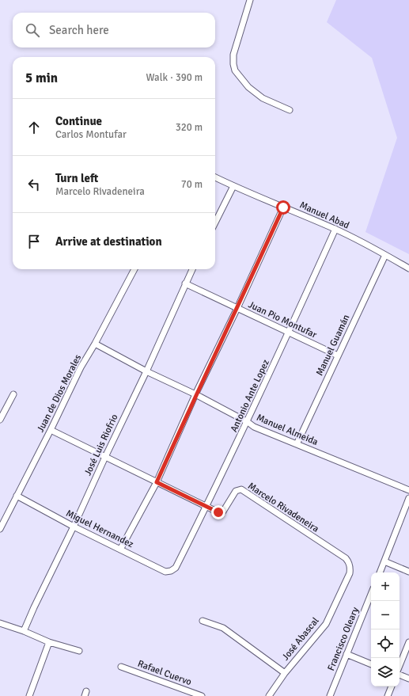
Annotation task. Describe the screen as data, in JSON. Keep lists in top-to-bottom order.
{
  "streets": {
    "street": [
      "Manuel Abad",
      "Juan Pio Montufar",
      "Manuel Guamán",
      "Juan de Dios Morales",
      "Antonio Ante Lopez",
      "Manuel Almeida",
      "José Luis Riofrio",
      "Marcelo Rivadeneira",
      "Miguel Hernandez",
      "José Abascal",
      "Francisco Oleary",
      "Rafael Cuervo"
    ]
  },
  "crossings": [
    ["Manuel Abad", "Manuel Guamán"],
    ["Manuel Abad", "Antonio Ante Lopez"],
    ["Juan Pio Montufar", "Manuel Guamán"],
    ["Juan Pio Montufar", "Antonio Ante Lopez"],
    ["Juan Pio Montufar", "José Luis Riofrio"],
    ["Manuel Guamán", "Manuel Almeida"],
    ["Juan de Dios Morales", "Manuel Almeida"],
    ["Juan de Dios Morales", "Marcelo Rivadeneira"],
    ["Juan de Dios Morales", "Miguel Hernandez"],
    ["Antonio Ante Lopez", "Manuel Almeida"],
    ["Antonio Ante Lopez", "Marcelo Rivadeneira"],
    ["Antonio Ante Lopez", "Miguel Hernandez"],
    ["Manuel Almeida", "José Luis Riofrio"],
    ["José Luis Riofrio", "Marcelo Rivadeneira"],
    ["José Luis Riofrio", "Miguel Hernandez"],
    ["Marcelo Rivadeneira", "José Abascal"]
  ],
  "page": {
    "search": "Search here",
    "heading": ["5 min", "Walk · 390 m"],
    "list": [
      ["Continue", "Carlos Montufar", "320 m"],
      ["Turn left", "Marcelo Rivadeneira", "70 m"],
      "Arrive at destination"
    ],
    "map_buttons": ["+", "−"]
  }
}
